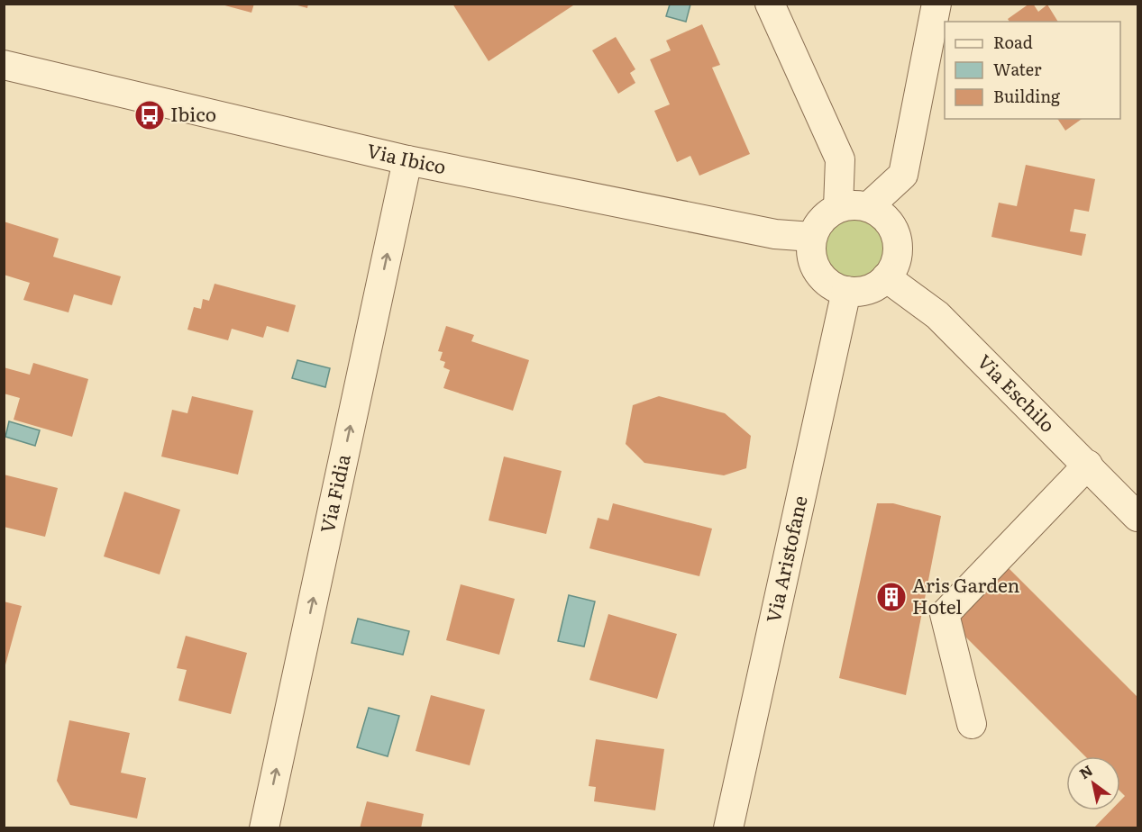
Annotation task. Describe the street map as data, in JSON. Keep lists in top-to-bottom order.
{
  "streets": {
    "street": [
      "Via Ibico",
      "Via Eschilo",
      "Via Fidia",
      "Via Aristofane"
    ]
  },
  "crossings": [
    ["Via Ibico", "Via Eschilo"],
    ["Via Ibico", "Via Fidia"],
    ["Via Ibico", "Via Aristofane"],
    ["Via Eschilo", "Via Aristofane"]
  ],
  "one_way": ["Via Fidia"],
  "places": {
    "bus stop": ["Ibico"],
    "building": ["Aris Garden Hotel"]
  },
  "legend": ["Road", "Water", "Building"],
  "north": "top left"
}
